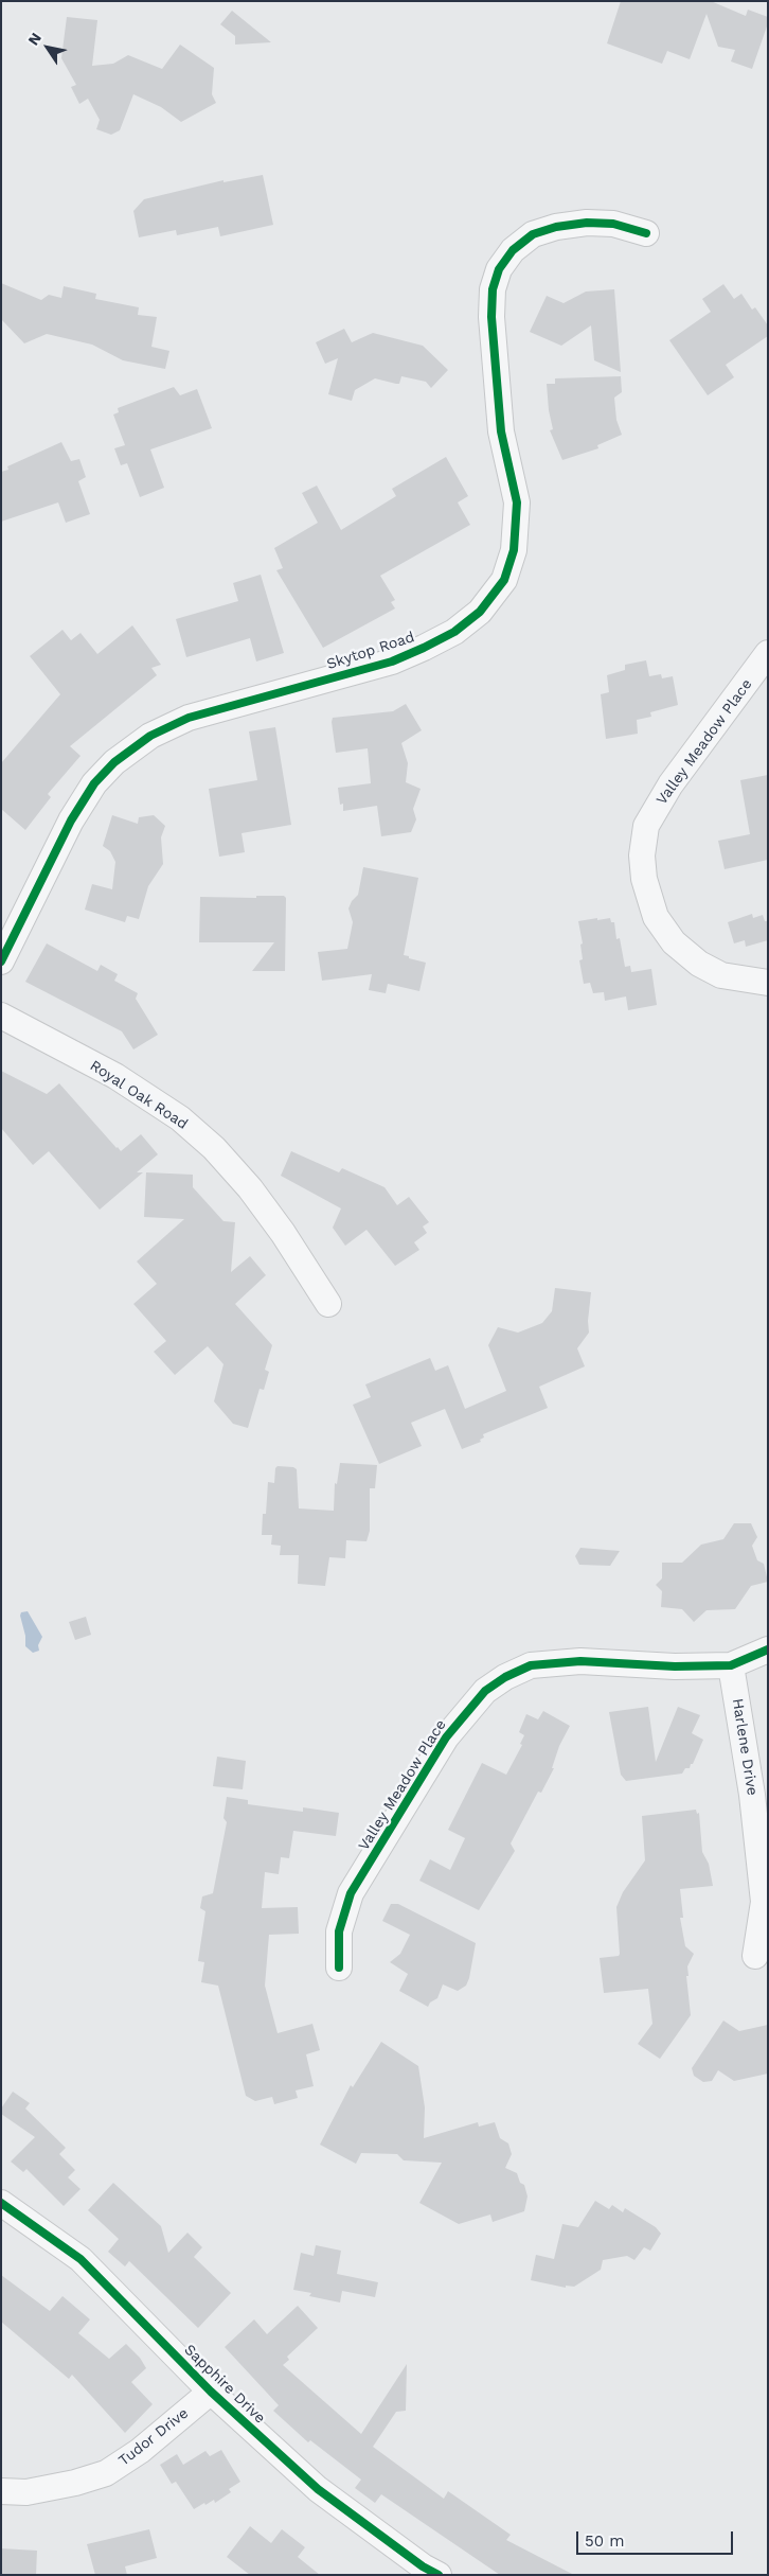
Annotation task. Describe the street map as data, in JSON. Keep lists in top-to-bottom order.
{
  "streets": {
    "street": [
      "Skytop Road",
      "Valley Meadow Place",
      "Royal Oak Road",
      "Harlene Drive",
      "Sapphire Drive",
      "Tudor Drive"
    ]
  },
  "crossings": [
    ["Valley Meadow Place", "Harlene Drive"],
    ["Sapphire Drive", "Tudor Drive"]
  ],
  "scale_bar": "50 m",
  "north": "top left"
}
